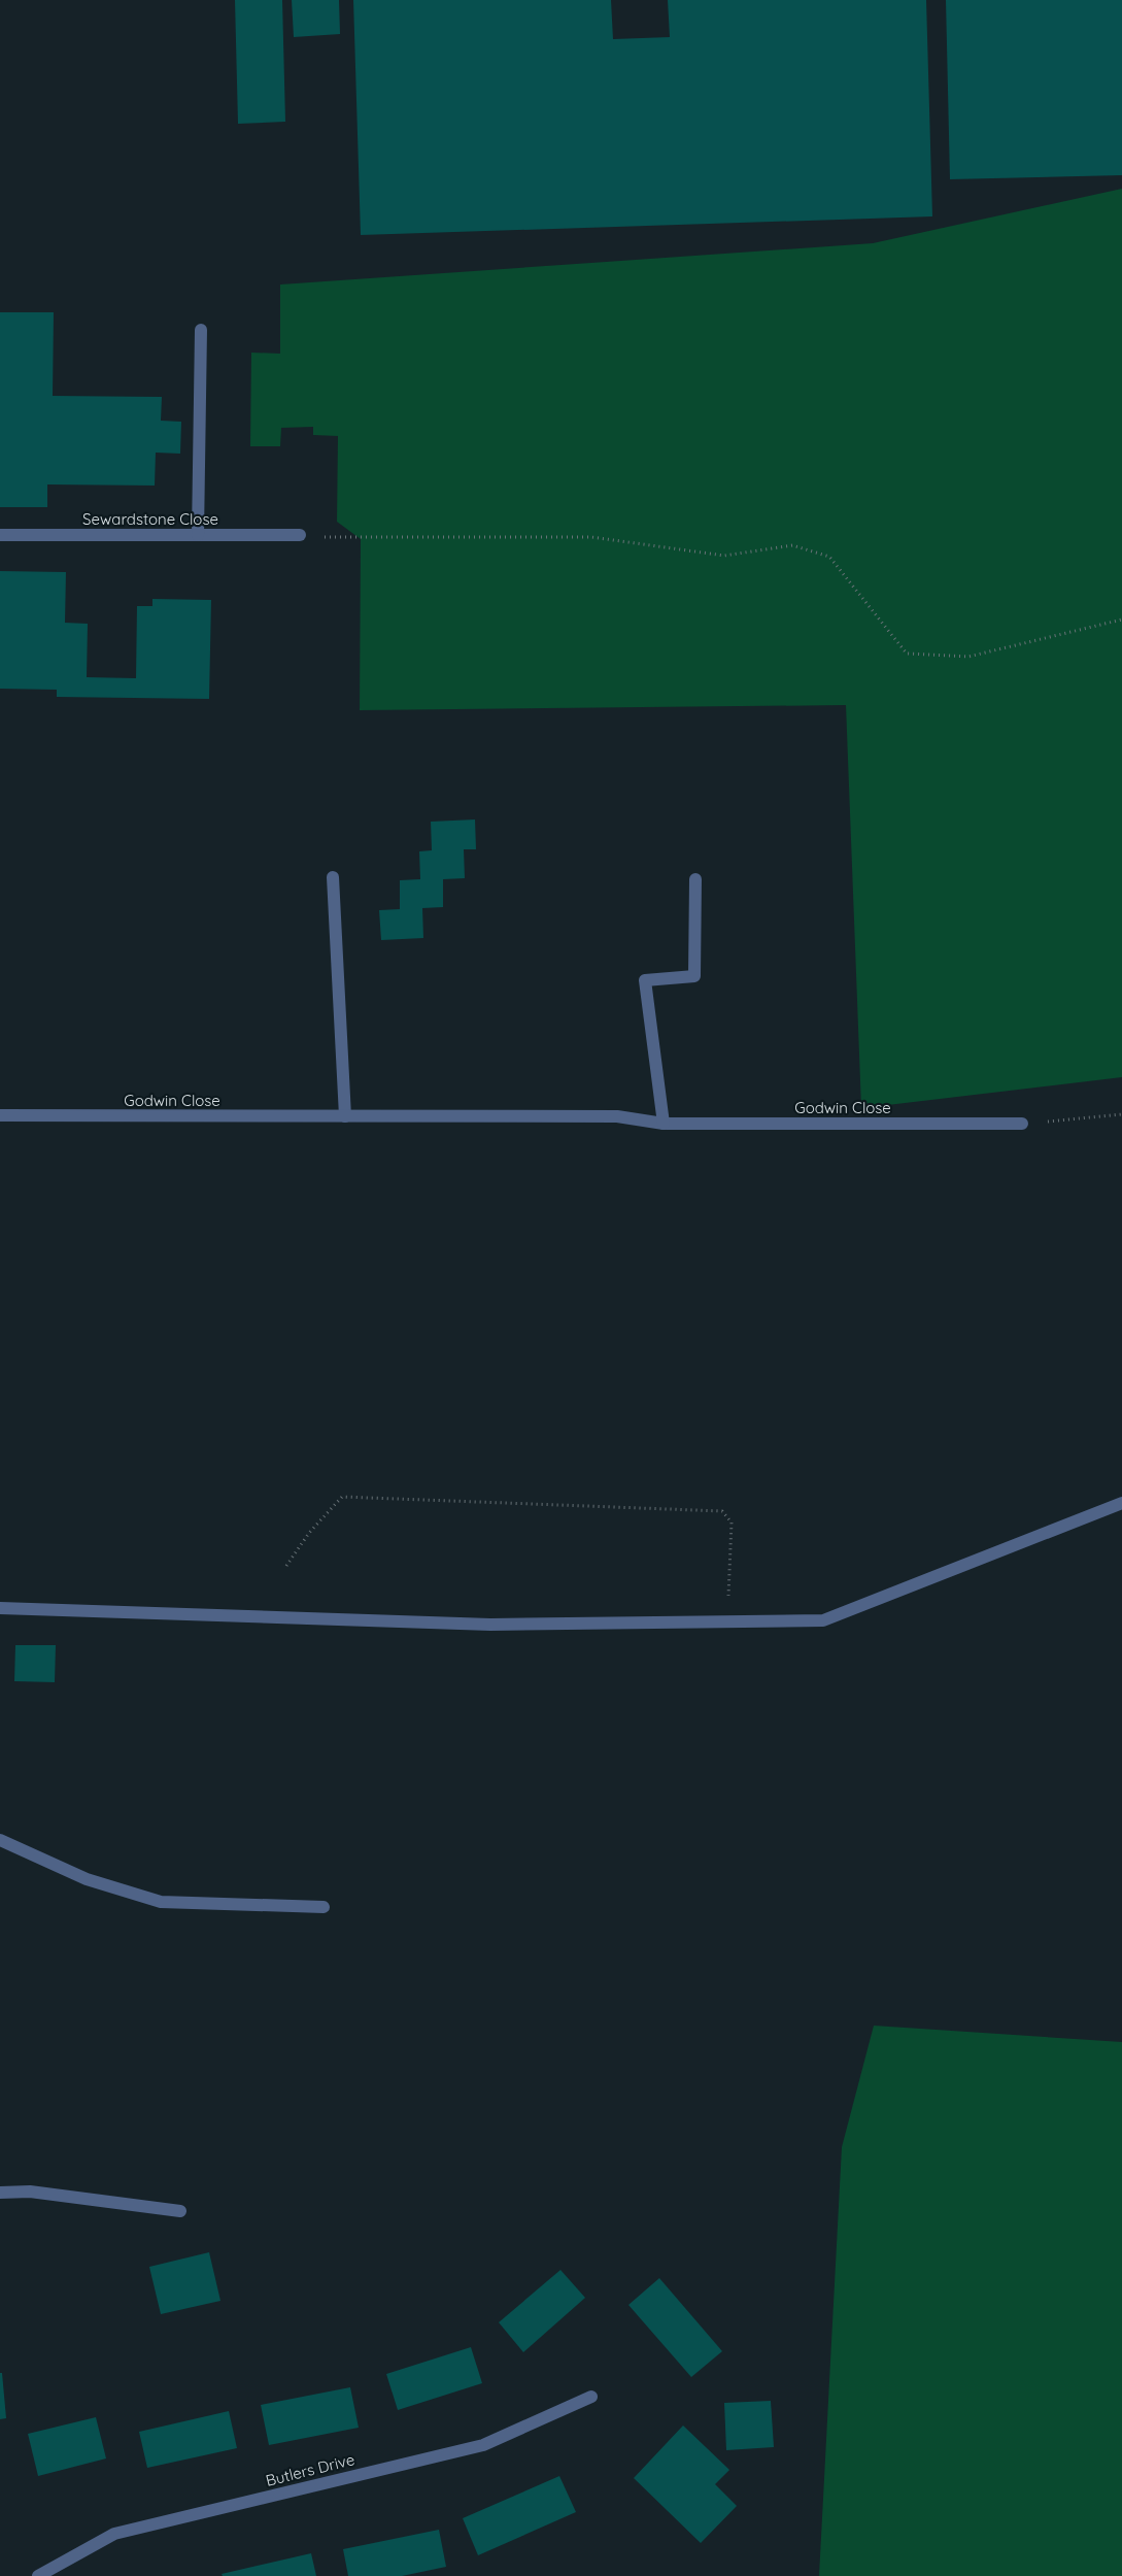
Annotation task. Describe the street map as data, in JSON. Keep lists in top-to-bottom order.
{
  "streets": {
    "street": ["Sewardstone Close", "Godwin Close", "Butlers Drive"]
  }
}
